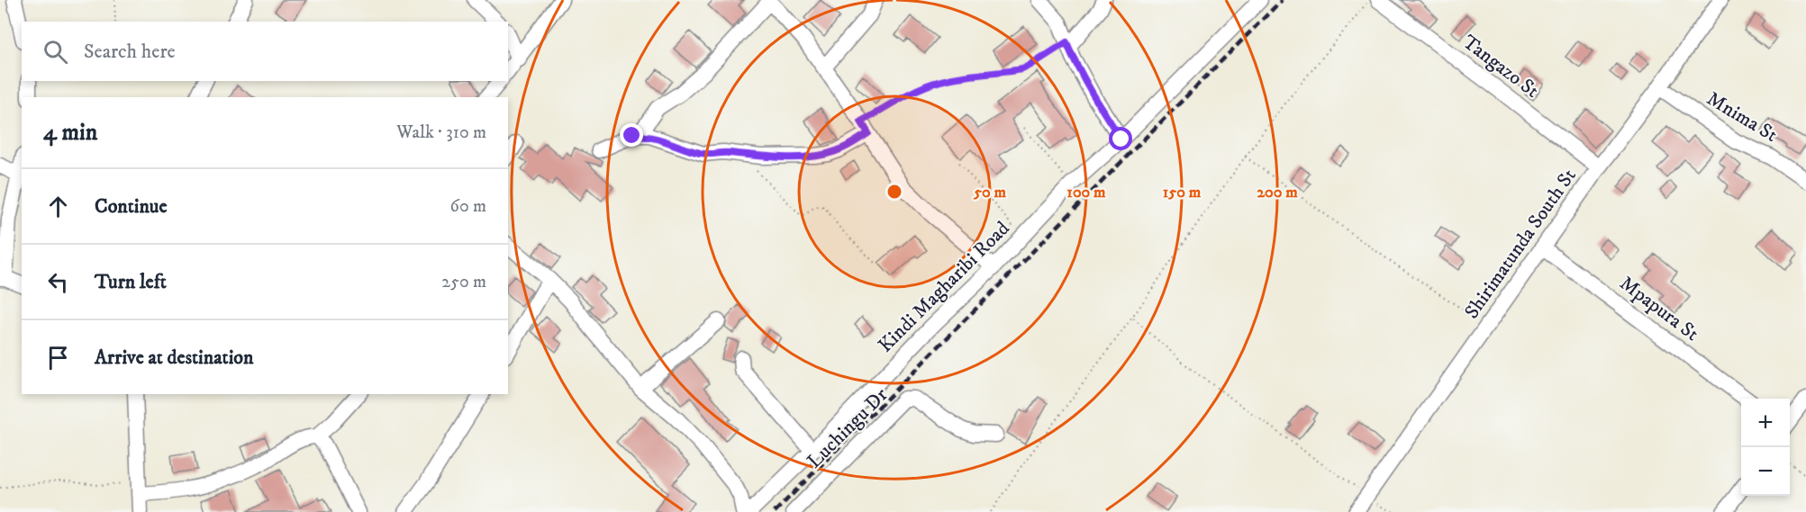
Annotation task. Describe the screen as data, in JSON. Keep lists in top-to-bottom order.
{
  "streets": {
    "street": [
      "Tangazo St",
      "Mnima St",
      "Shirimatunda South St",
      "Kindi Magharibi Road",
      "Mpapura St",
      "Luchingu Dr"
    ]
  },
  "crossings": [
    ["Tangazo St", "Shirimatunda South St"],
    ["Mnima St", "Shirimatunda South St"],
    ["Shirimatunda South St", "Mpapura St"]
  ],
  "page": {
    "search": "Search here",
    "heading": ["4 min", "Walk · 310 m"],
    "list": [
      ["Continue", "60 m"],
      ["Turn left", "250 m"],
      "Arrive at destination"
    ],
    "map_buttons": ["+", "−"]
  },
  "rings": [
    "50 m",
    "100 m",
    "150 m",
    "200 m"
  ]
}
